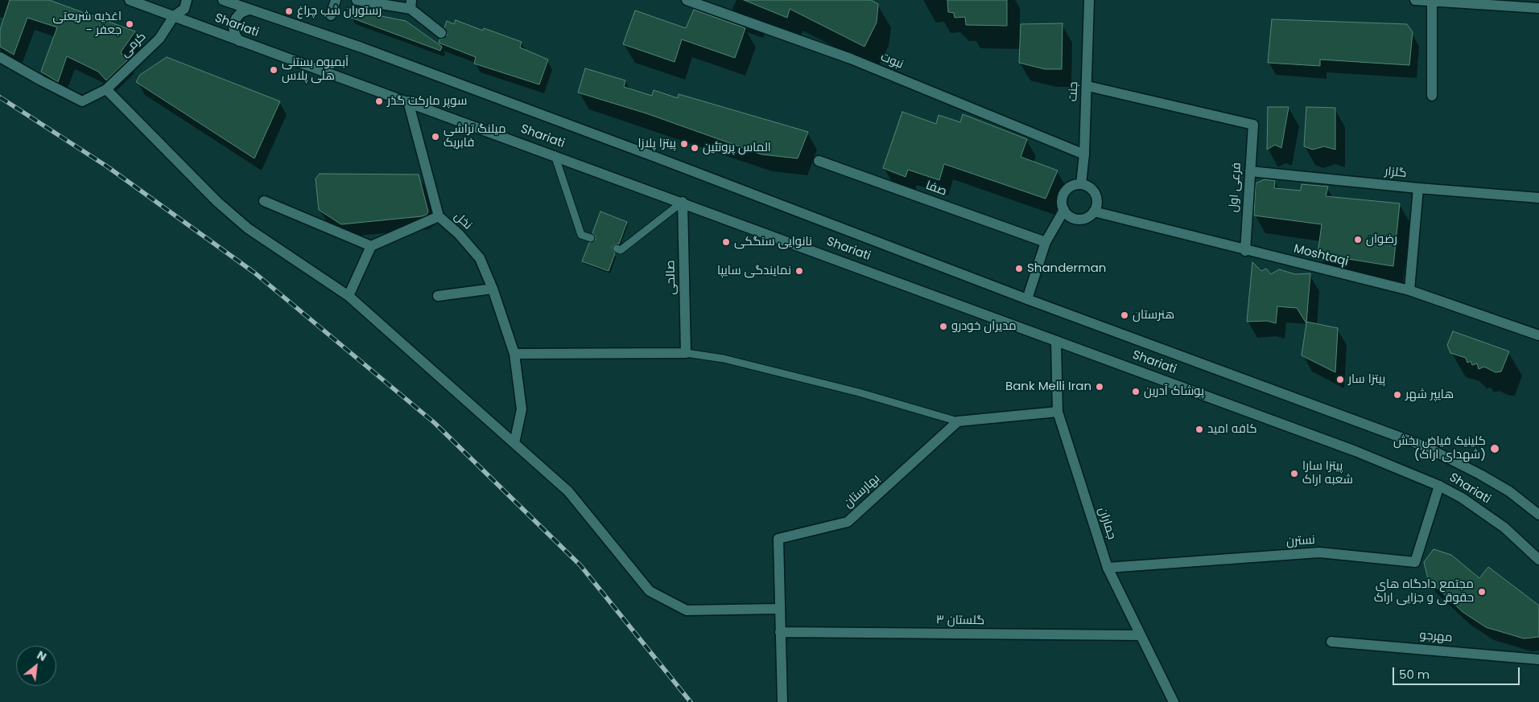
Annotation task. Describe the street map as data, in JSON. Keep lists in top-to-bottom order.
{
  "streets": {
    "street": [
      "Shariati",
      "کرمی",
      "نبوت",
      "جنت",
      "گلزار",
      "فرعی اول",
      "صفا",
      "نخل",
      "Moshtaqi",
      "صالحی",
      "بهارستان",
      "جماران",
      "نسترن",
      "گلستان ۳",
      "مهرجو"
    ]
  },
  "crossings": [
    ["Shariati", "کرمی"],
    ["Shariati", "نخل"],
    ["Shariati", "صالحی"],
    ["Shariati", "جماران"],
    ["Shariati", "نسترن"],
    ["نبوت", "جنت"],
    ["جنت", "فرعی اول"],
    ["جنت", "Moshtaqi"],
    ["گلزار", "فرعی اول"],
    ["فرعی اول", "Moshtaqi"],
    ["بهارستان", "گلستان ۳"],
    ["جماران", "نسترن"],
    ["جماران", "گلستان ۳"]
  ],
  "places": [
    "رستوران شب چراغ",
    "اغذیه شریعتی - جعفر",
    "آبمیوه بستنی هلی پلاس",
    "سوپر مارکت گذر",
    "میلنگ تراشی فابریک",
    "پیتزا پلازا",
    "الماس پروتئین",
    "رضوان",
    "نانوایی سنگکی",
    "Shanderman",
    "نمایندگی سایپا",
    "هنرستان",
    "مدیران خودرو",
    "پیتزا سار",
    "Bank Melli Iran",
    "پوشاک آدرین",
    "هایپر شهر",
    "کافه امید",
    "کلینیک فیاض بخش (شهدای اراک)",
    "پیتزا سارا شعبه اراک",
    "مجتمع دادگاه های حقوقی و جزایی اراک"
  ],
  "scale_bar": "50 m",
  "north": "top right"
}
